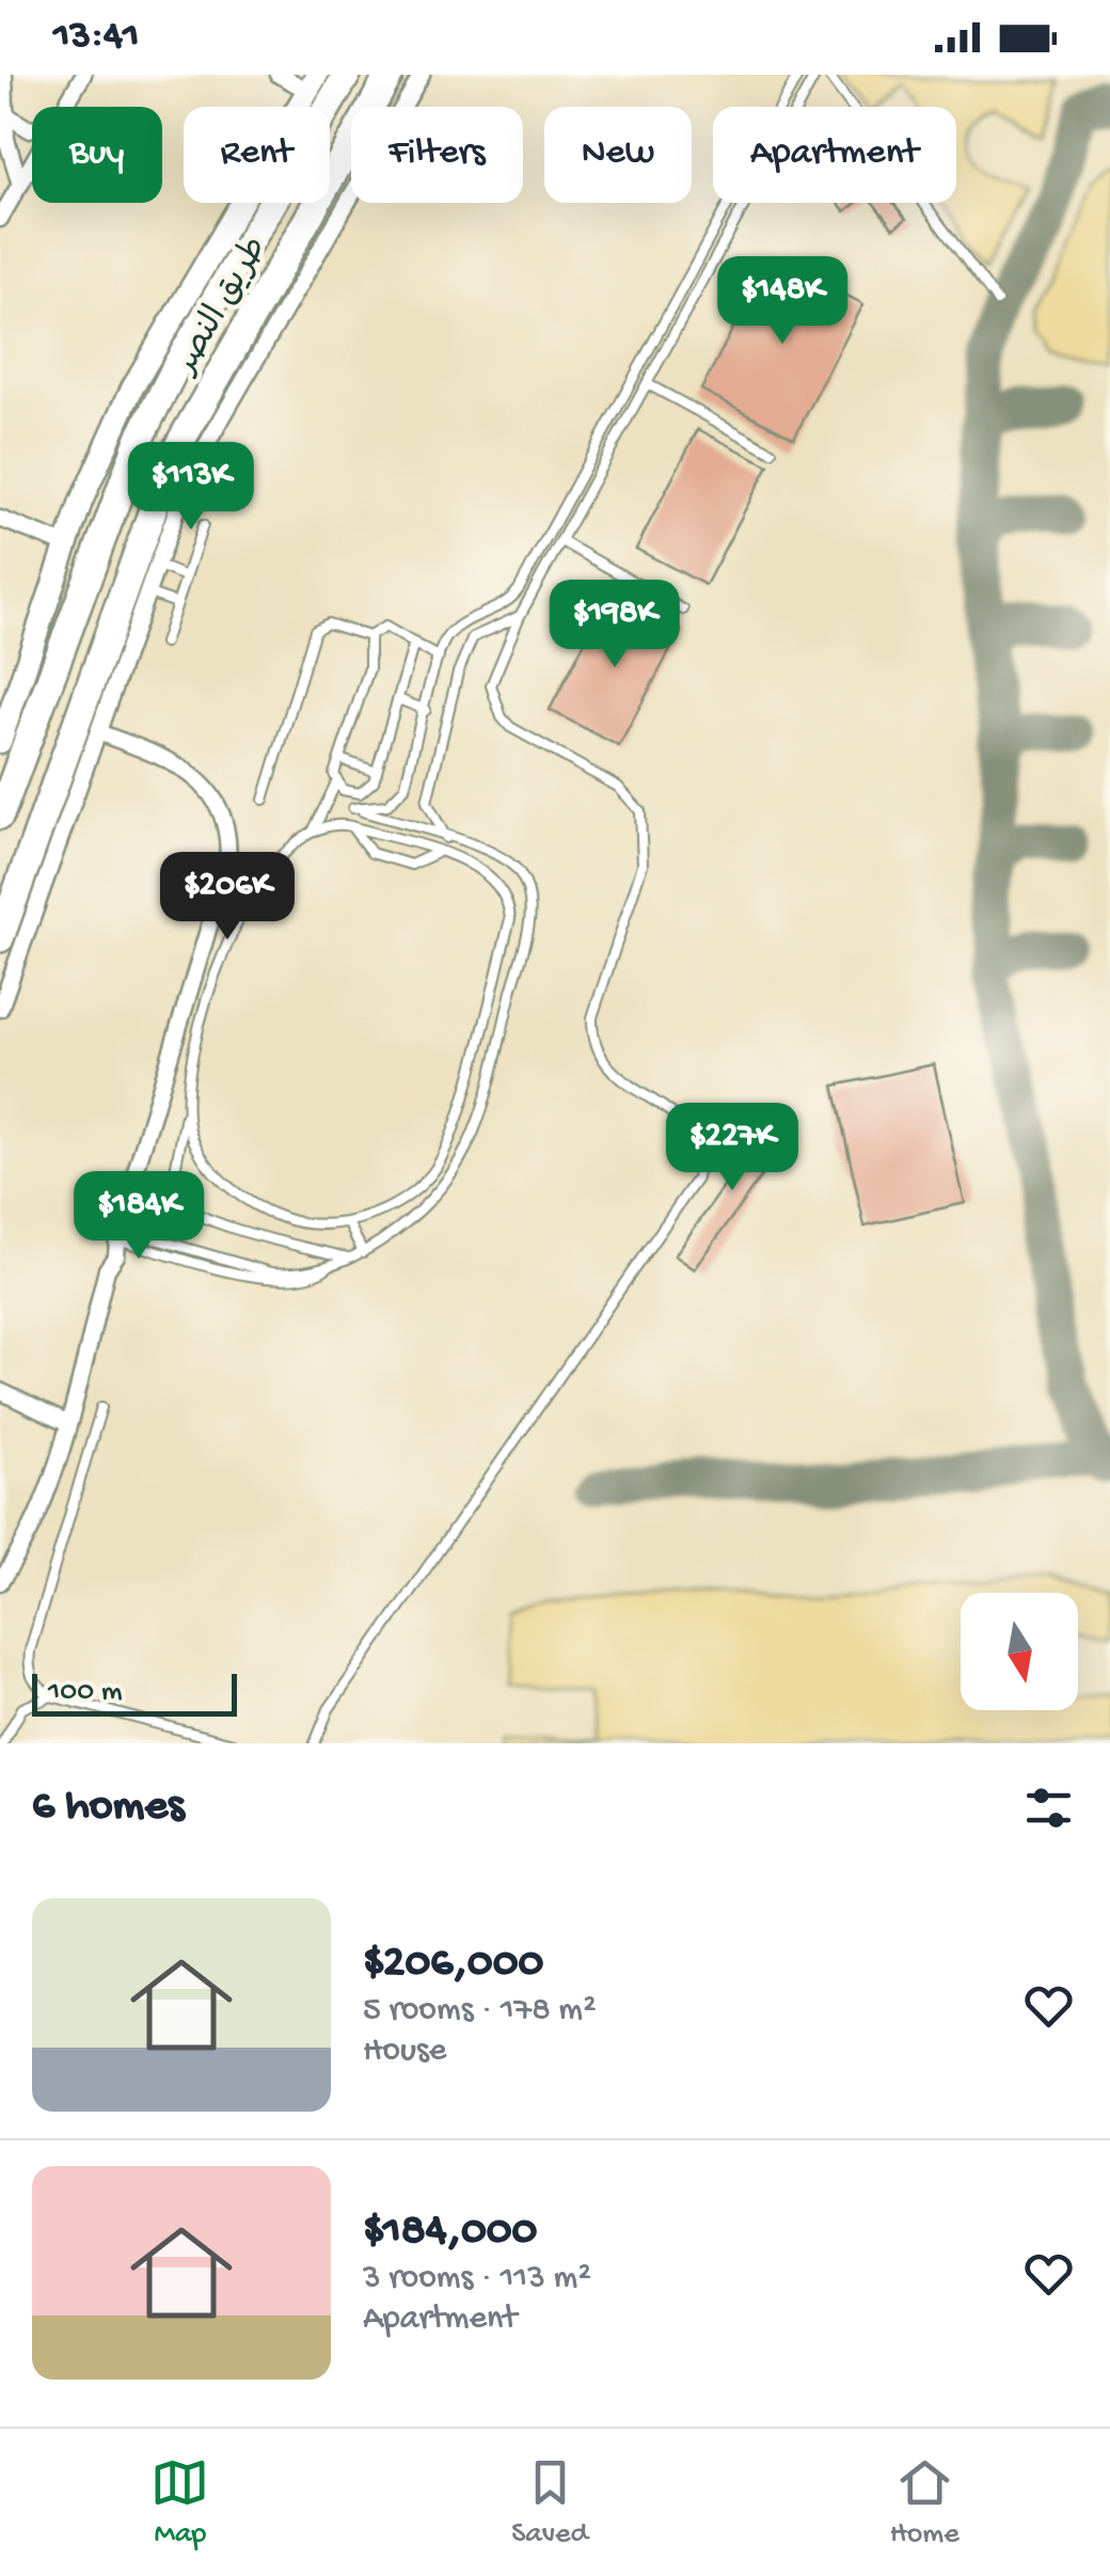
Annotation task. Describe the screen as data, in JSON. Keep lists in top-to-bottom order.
{
  "streets": {
    "highway": ["طريق النصر"]
  },
  "scale_bar": "100 m",
  "north": "bottom",
  "page": {
    "status": "13:41",
    "chip": [
      "Buy",
      "Rent",
      "Filters",
      "New",
      "Apartment"
    ],
    "price": [
      "$148K",
      "$113K",
      "$198K",
      "$206K",
      "$227K",
      "$184K"
    ],
    "scale": "100 m",
    "heading": "6 homes",
    "list": [
      {
        "name": "$206,000",
        "note": "5 rooms · 178 m² · House"
      },
      {
        "name": "$184,000",
        "note": "3 rooms · 113 m² · Apartment"
      }
    ],
    "tabs": ["Map", "Saved", "Home"]
  }
}
